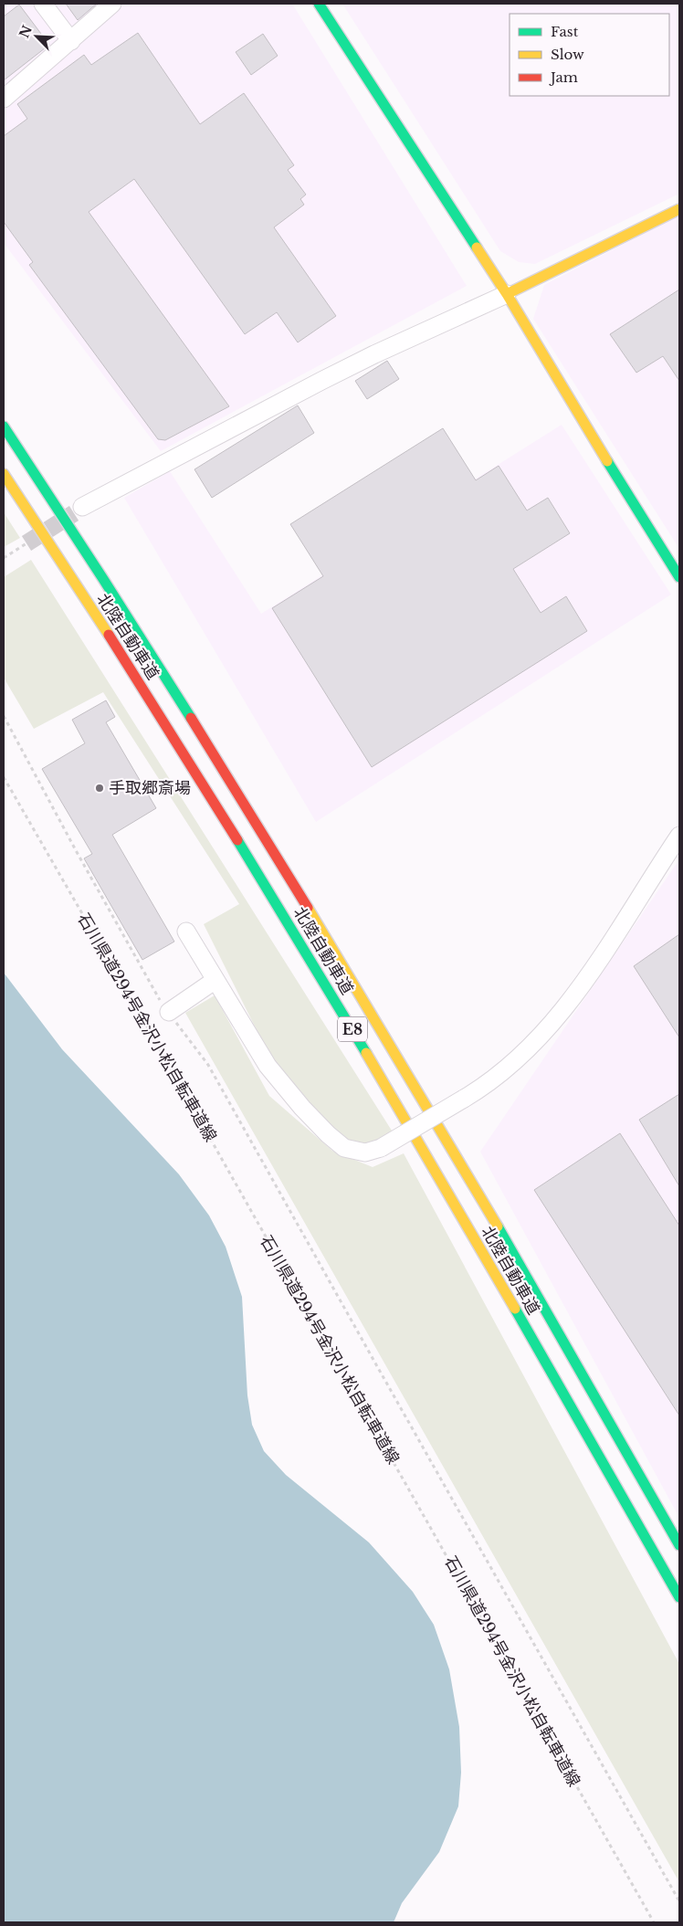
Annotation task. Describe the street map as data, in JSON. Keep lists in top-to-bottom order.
{
  "streets": {
    "main road": ["北陸自動車道", "E8"],
    "path": ["石川県道294号金沢小松自転車道線"]
  },
  "places": ["手取郷斎場"],
  "legend": ["Fast", "Slow", "Jam"],
  "north": "top left"
}
